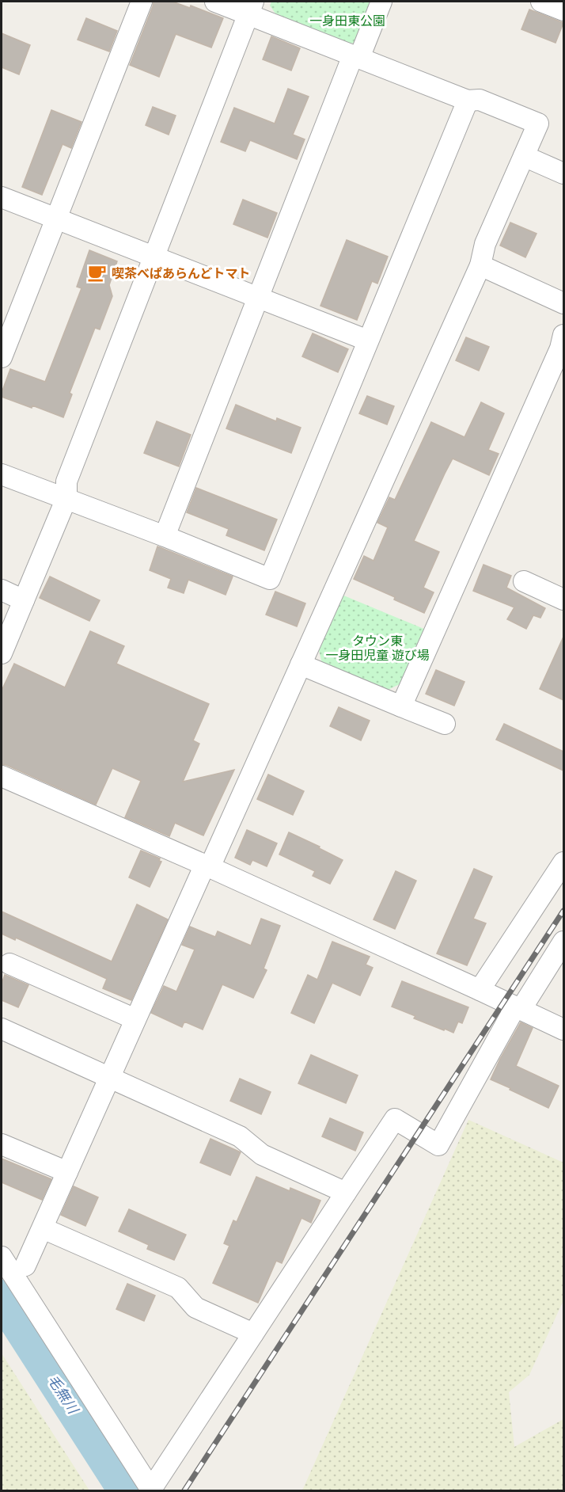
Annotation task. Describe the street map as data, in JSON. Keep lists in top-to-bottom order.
{
  "water": ["毛無川"],
  "parks": ["一身田東公園", "タウン東 一身田児童 遊び場"],
  "places": {
    "cafe": ["喫茶べぱあらんどトマト"]
  }
}
